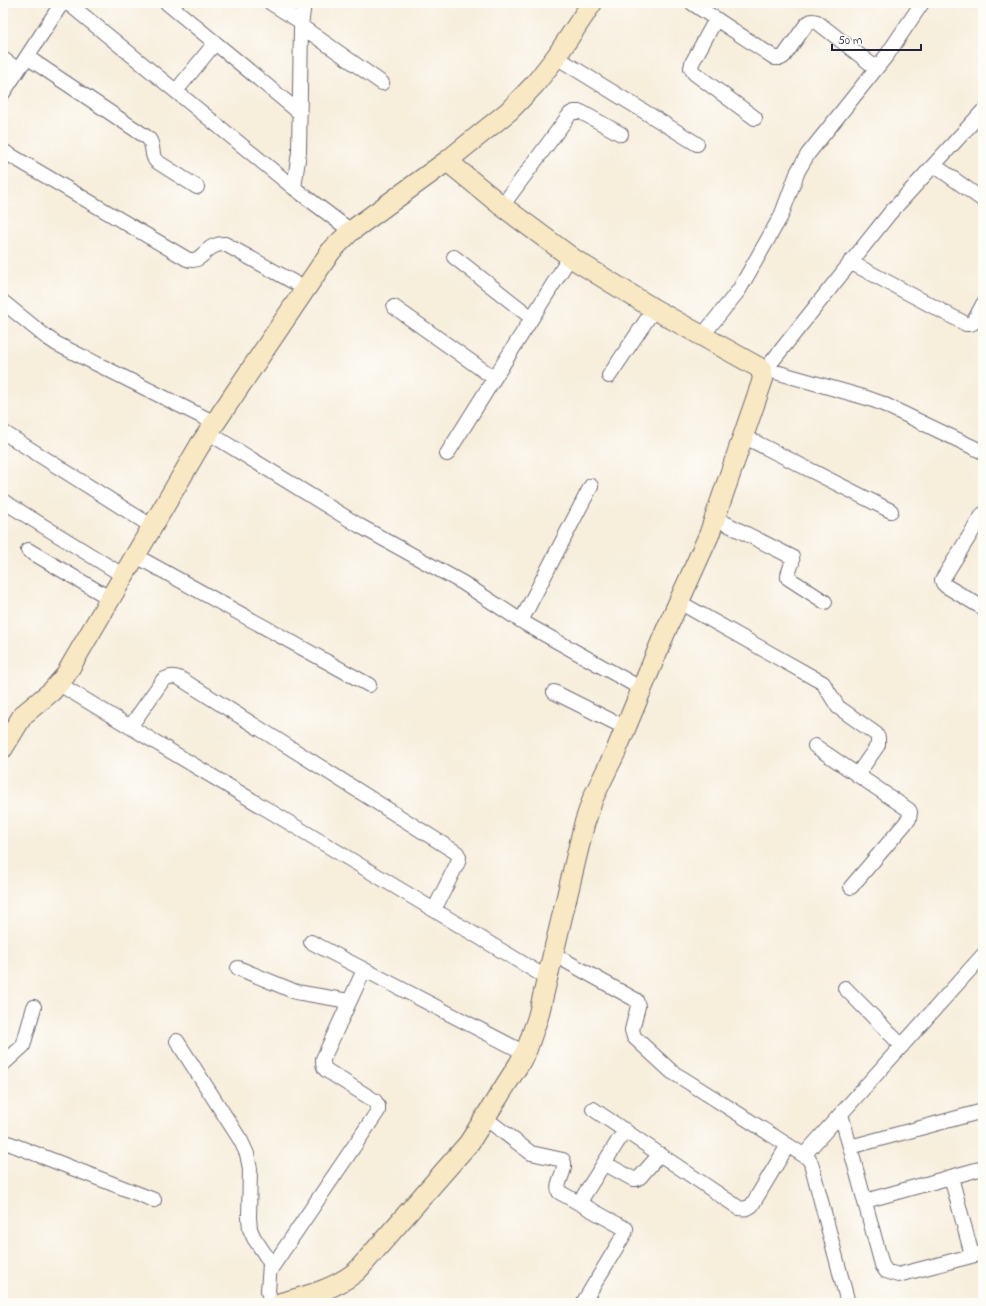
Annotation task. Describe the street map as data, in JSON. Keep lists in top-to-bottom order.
{
  "scale_bar": "50 m"
}
